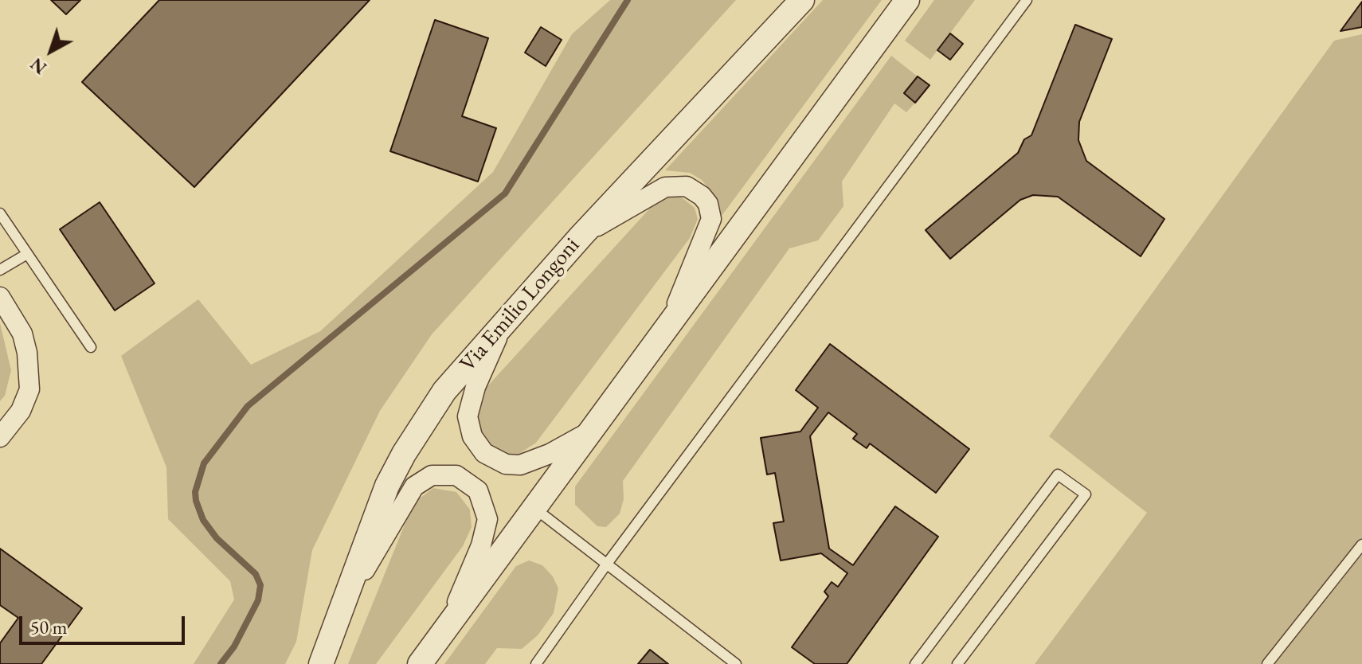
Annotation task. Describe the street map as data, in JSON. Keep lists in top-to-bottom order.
{
  "streets": {
    "street": ["Via Emilio Longoni"]
  },
  "scale_bar": "50 m",
  "north": "bottom left"
}
